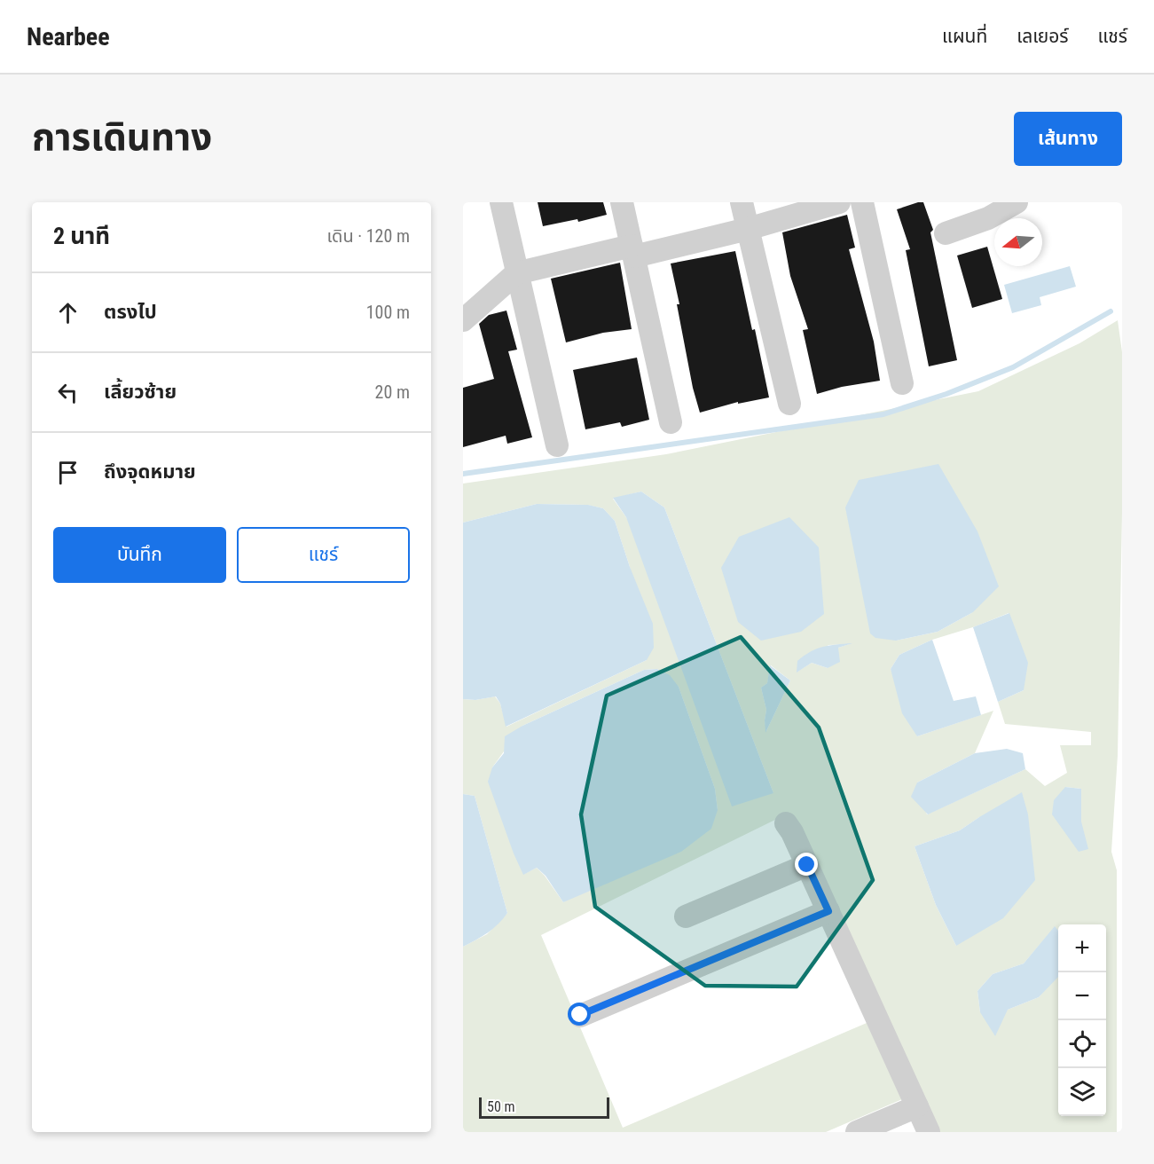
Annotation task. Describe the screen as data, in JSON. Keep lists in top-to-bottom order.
{
  "scale_bar": "50 m",
  "north": "left",
  "page": {
    "header": "Nearbee",
    "nav": ["แผนที่", "เลเยอร์", "แชร์"],
    "title": "การเดินทาง",
    "buttons": [
      "เส้นทาง",
      ["บันทึก", "แชร์"]
    ],
    "heading": ["2 นาที", "เดิน · 120 m"],
    "list": [
      ["ตรงไป", "100 m"],
      ["เลี้ยวซ้าย", "20 m"],
      "ถึงจุดหมาย"
    ],
    "map_buttons": ["+", "−"],
    "scale": "50 m"
  }
}
